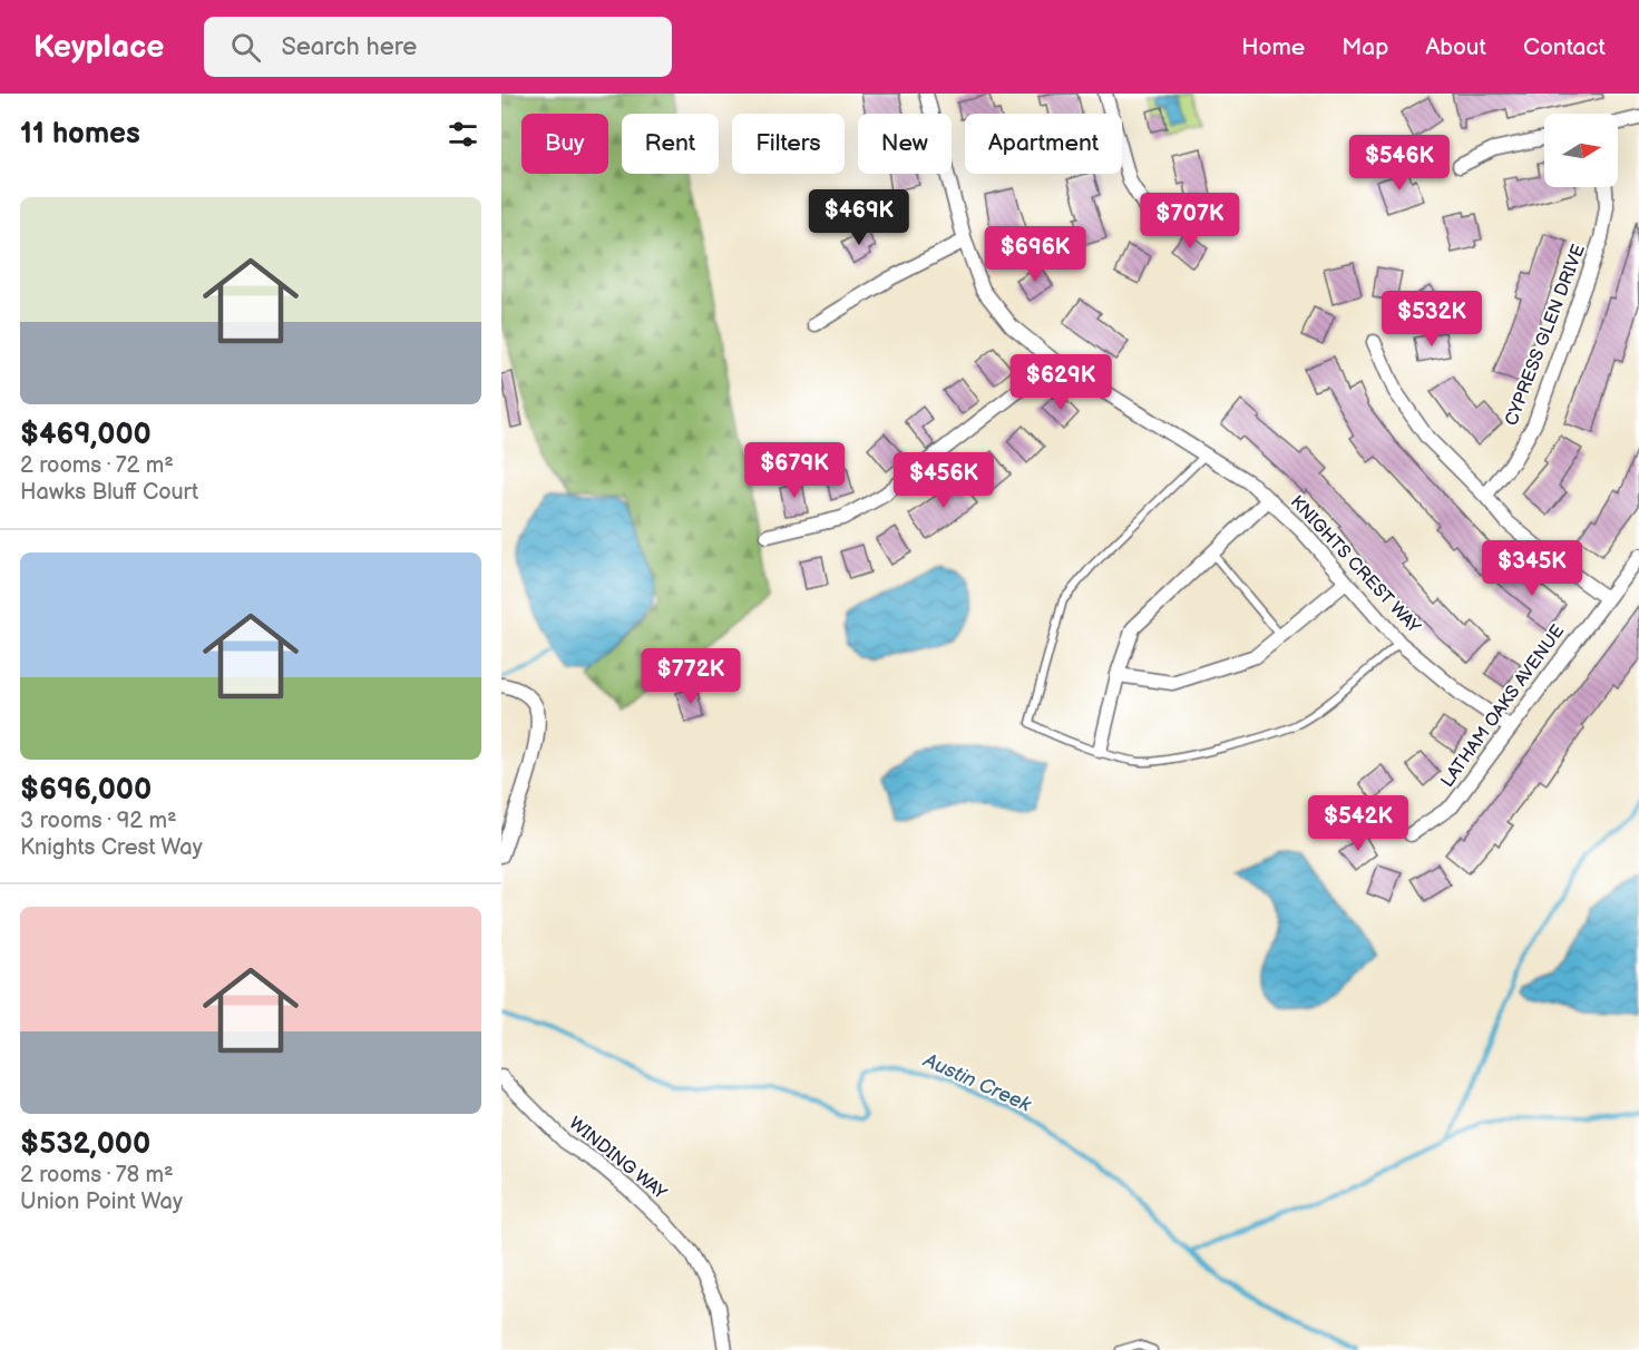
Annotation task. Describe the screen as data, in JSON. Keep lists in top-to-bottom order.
{
  "streets": {
    "street": [
      "CYPRESS GLEN DRIVE",
      "KNIGHTS CREST WAY",
      "LATHAM OAKS AVENUE",
      "WINDING WAY"
    ]
  },
  "crossings": [
    ["KNIGHTS CREST WAY", "LATHAM OAKS AVENUE"]
  ],
  "water": ["Austin Creek"],
  "north": "right",
  "page": {
    "header": "Keyplace",
    "search": "Search here",
    "nav": [
      "Home",
      "Map",
      "About",
      "Contact"
    ],
    "heading": "11 homes",
    "chip": [
      "Buy",
      "Rent",
      "Filters",
      "New",
      "Apartment"
    ],
    "price": [
      "$546K",
      "$469K",
      "$707K",
      "$696K",
      "$532K",
      "$629K",
      "$679K",
      "$456K",
      "$345K",
      "$772K",
      "$542K"
    ],
    "list": [
      {
        "name": "$469,000",
        "note": "2 rooms · 72 m² · Hawks Bluff Court"
      },
      {
        "name": "$696,000",
        "note": "3 rooms · 92 m² · Knights Crest Way"
      },
      {
        "name": "$532,000",
        "note": "2 rooms · 78 m² · Union Point Way"
      }
    ]
  }
}
